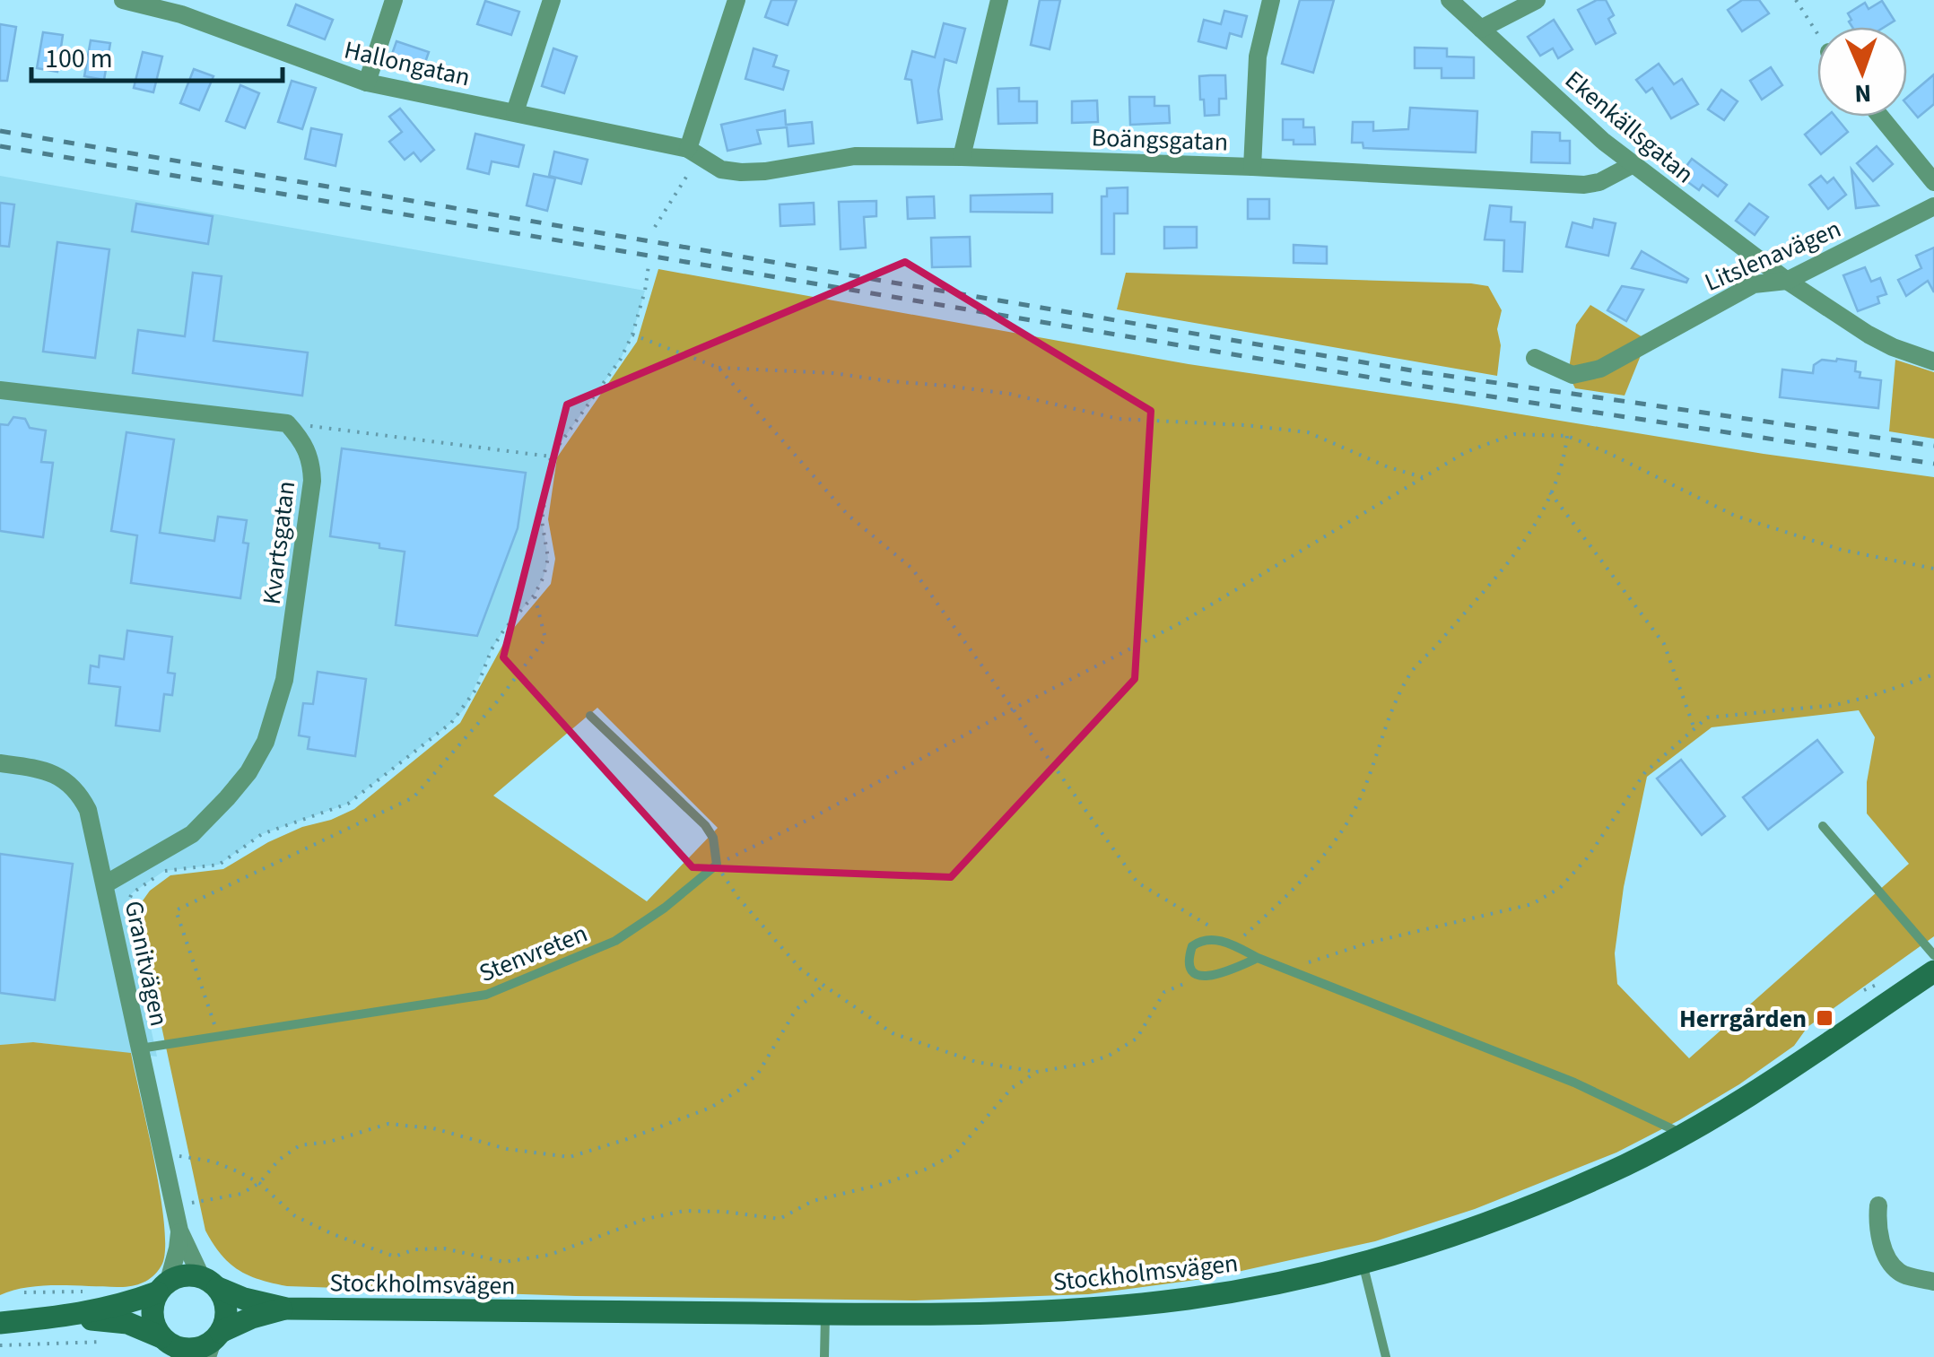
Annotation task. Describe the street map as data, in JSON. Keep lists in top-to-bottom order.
{
  "streets": {
    "main road": ["Stockholmsvägen"],
    "street": [
      "Hallongatan",
      "Ekenkällsgatan",
      "Boängsgatan",
      "Litslenavägen",
      "Kvartsgatan",
      "Granitvägen"
    ],
    "lane": ["Stenvreten"]
  },
  "crossings": [
    ["Hallongatan", "Boängsgatan"],
    ["Ekenkällsgatan", "Boängsgatan"],
    ["Ekenkällsgatan", "Litslenavägen"],
    ["Kvartsgatan", "Granitvägen"],
    ["Stenvreten", "Granitvägen"],
    ["Granitvägen", "Stockholmsvägen"]
  ],
  "places": {
    "transit": ["Herrgården"]
  },
  "scale_bar": "100 m",
  "north": "bottom"
}
